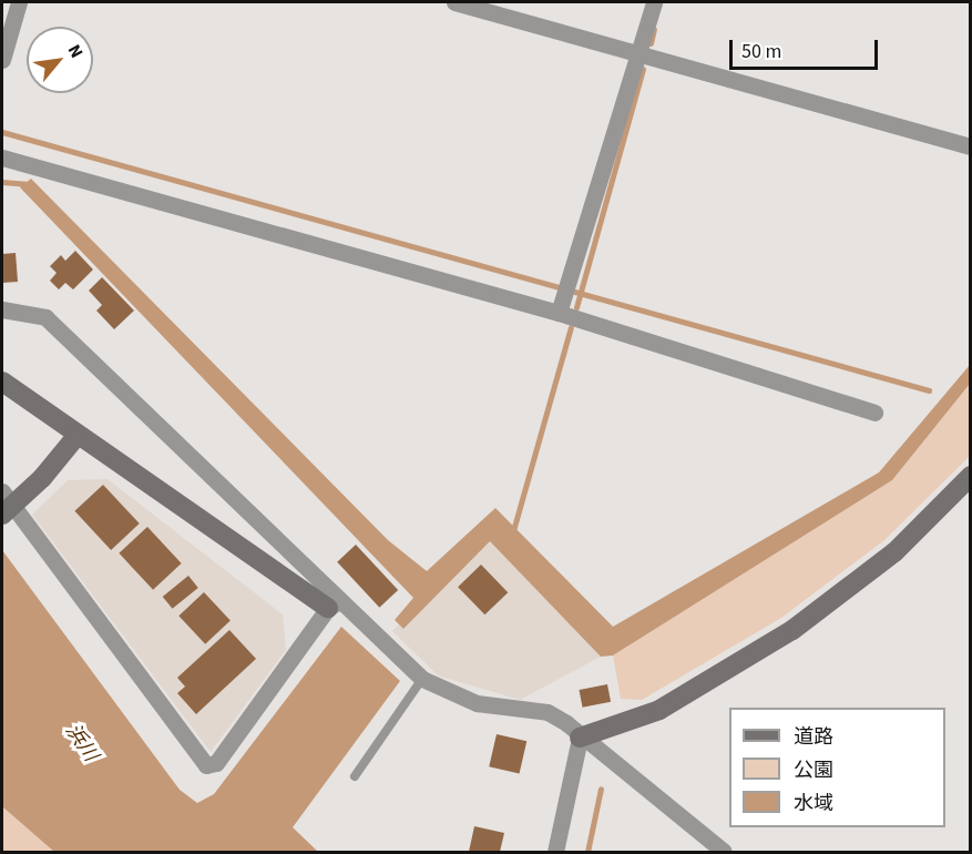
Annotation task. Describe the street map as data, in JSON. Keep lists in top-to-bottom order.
{
  "water": ["浜川"],
  "legend": ["道路", "公園", "水域"],
  "scale_bar": "50 m",
  "north": "top right"
}
